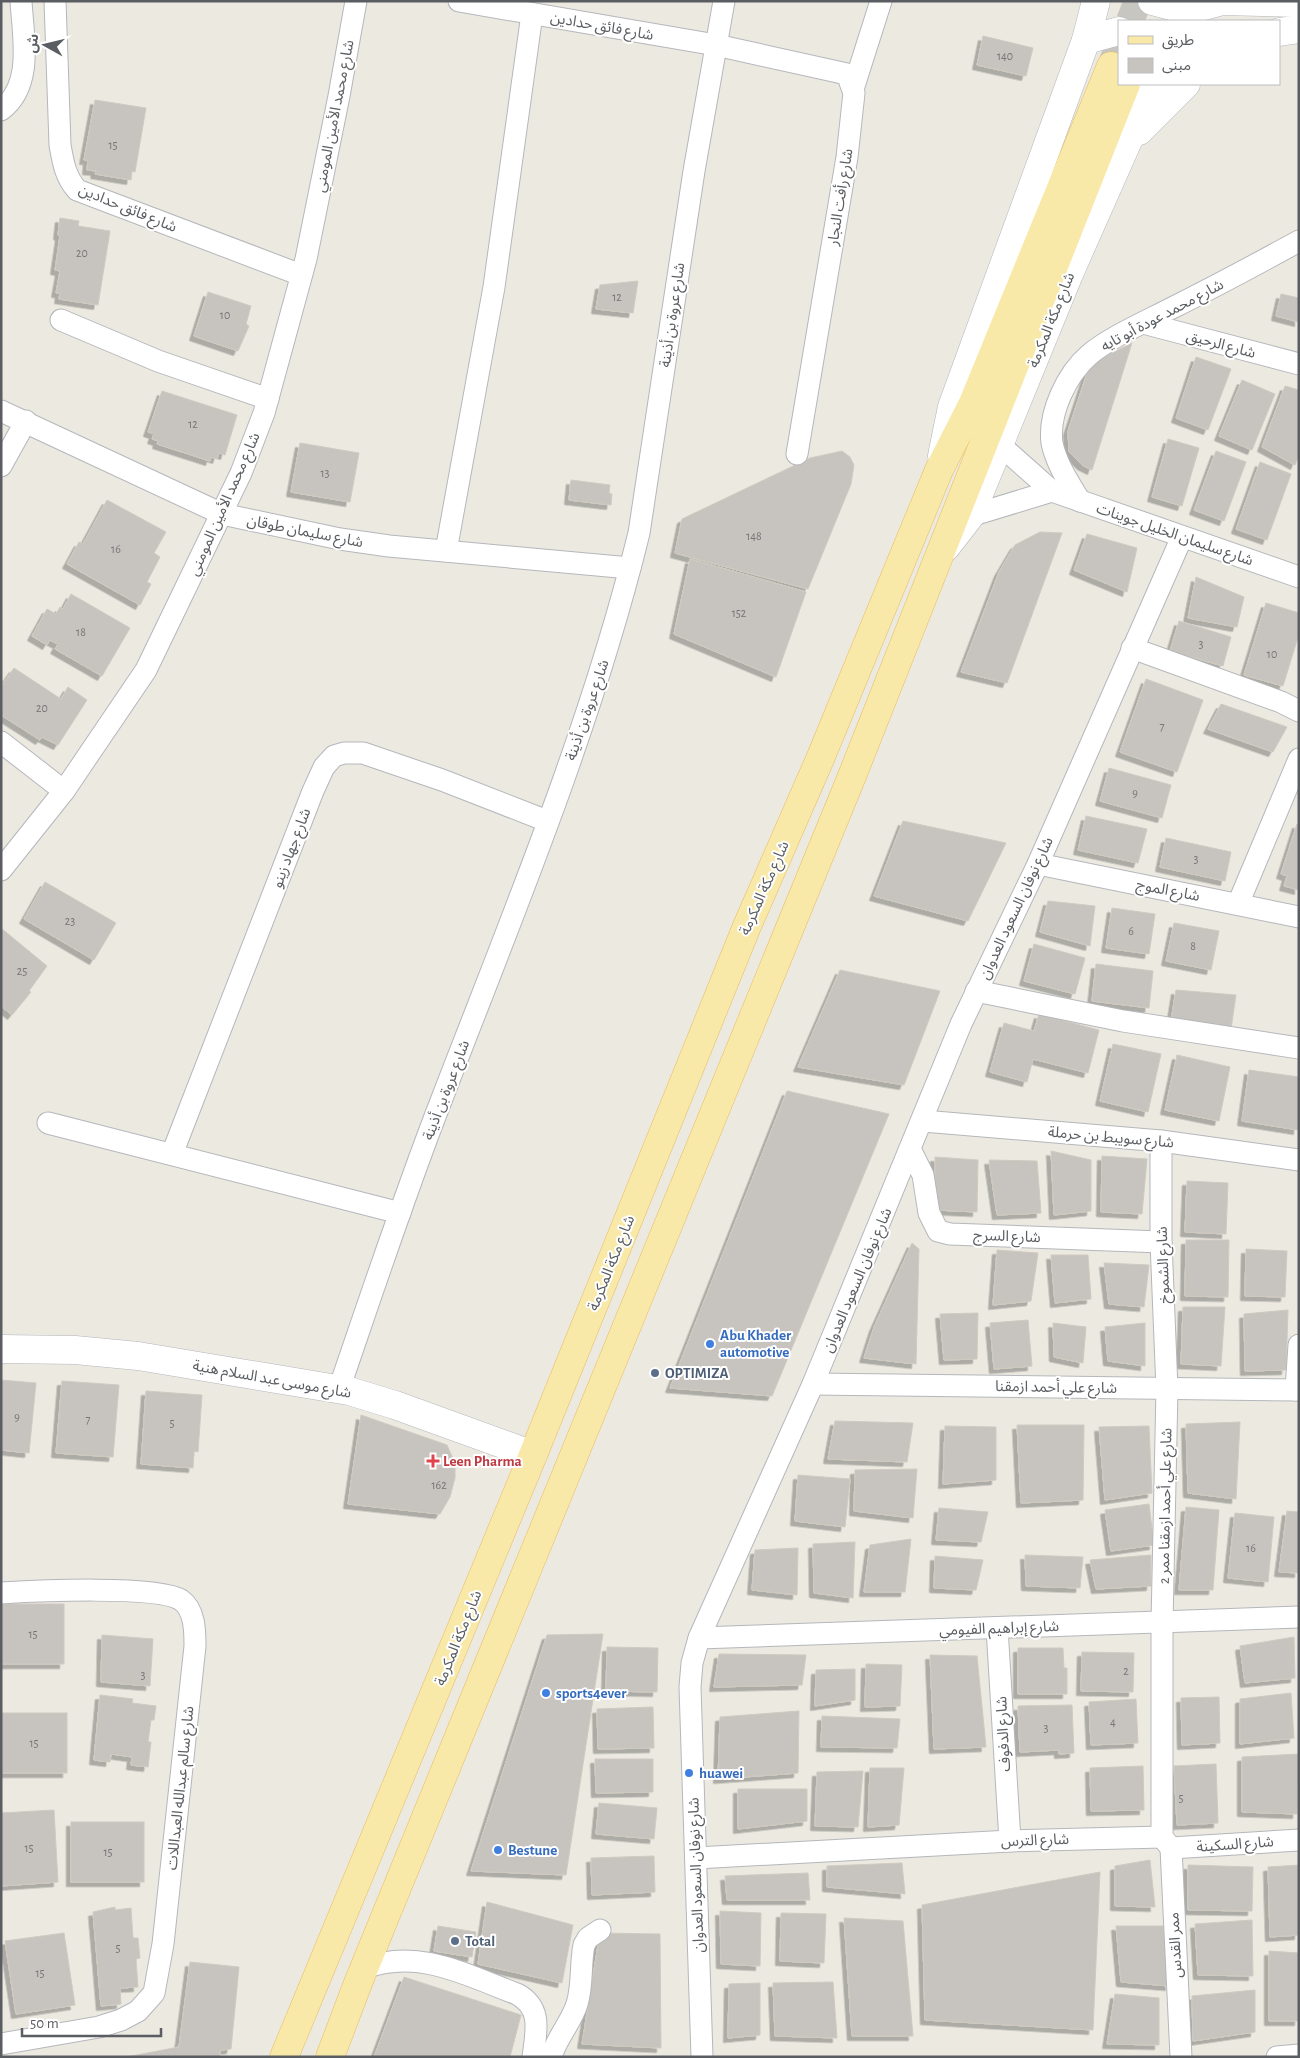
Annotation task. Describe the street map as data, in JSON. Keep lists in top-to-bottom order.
{
  "streets": {
    "main road": ["شارع مكة المكرمة"],
    "street": [
      "شارع فائق حدادين",
      "شارع محمد الأمين المومني",
      "شارع رأفت النجار",
      "شارع عروة بن أذينة",
      "شارع محمد عودة أبو تايه",
      "شارع الرحيق",
      "شارع سليمان طوقان",
      "شارع سليمان الخليل جوينات",
      "شارع جهاد زينو",
      "شارع الموج",
      "شارع نوفان السعود العدوان",
      "شارع سويبط بن حرملة",
      "شارع السرج",
      "شارع الشموخ",
      "شارع موسى عبد السلام هنية",
      "شارع علي أحمد ازمقنا",
      "شارع علي أحمد ازمقنا ممر 2",
      "شارع إبراهيم الفيومي",
      "شارع الدفوف",
      "شارع سالم عبدالله العبداللات",
      "شارع الترس",
      "شارع السكينة",
      "ممر القدس"
    ]
  },
  "crossings": [
    ["شارع فائق حدادين", "شارع محمد الأمين المومني"],
    ["شارع فائق حدادين", "شارع عروة بن أذينة"],
    ["شارع محمد الأمين المومني", "شارع سليمان طوقان"],
    ["شارع عروة بن أذينة", "شارع سليمان طوقان"],
    ["شارع عروة بن أذينة", "شارع جهاد زينو"],
    ["شارع عروة بن أذينة", "شارع موسى عبد السلام هنية"],
    ["شارع محمد عودة أبو تايه", "شارع الرحيق"],
    ["شارع محمد عودة أبو تايه", "شارع سليمان الخليل جوينات"],
    ["شارع مكة المكرمة", "شارع سليمان الخليل جوينات"],
    ["شارع مكة المكرمة", "شارع موسى عبد السلام هنية"],
    ["شارع سليمان الخليل جوينات", "شارع نوفان السعود العدوان"],
    ["شارع الموج", "شارع نوفان السعود العدوان"],
    ["شارع نوفان السعود العدوان", "شارع سويبط بن حرملة"],
    ["شارع نوفان السعود العدوان", "شارع السرج"],
    ["شارع نوفان السعود العدوان", "شارع علي أحمد ازمقنا"],
    ["شارع نوفان السعود العدوان", "شارع إبراهيم الفيومي"],
    ["شارع نوفان السعود العدوان", "شارع الترس"],
    ["شارع سويبط بن حرملة", "شارع الشموخ"],
    ["شارع السرج", "شارع الشموخ"],
    ["شارع الشموخ", "شارع علي أحمد ازمقنا"],
    ["شارع الشموخ", "شارع علي أحمد ازمقنا ممر 2"],
    ["شارع علي أحمد ازمقنا", "شارع علي أحمد ازمقنا ممر 2"],
    ["شارع علي أحمد ازمقنا ممر 2", "شارع إبراهيم الفيومي"],
    ["شارع إبراهيم الفيومي", "شارع الدفوف"],
    ["شارع الدفوف", "شارع الترس"],
    ["شارع الترس", "شارع السكينة"],
    ["شارع الترس", "ممر القدس"],
    ["شارع السكينة", "ممر القدس"]
  ],
  "places": {
    "other": [
      "Abu Khader automotive",
      "OPTIMIZA",
      "sports4ever",
      "huawei",
      "Bestune",
      "Total"
    ],
    "health": ["Leen Pharma"]
  },
  "house_numbers": [
    "140",
    "15",
    "20",
    "12",
    "10",
    "12",
    "13",
    "148",
    "16",
    "152",
    "18",
    "3",
    "10",
    "20",
    "7",
    "9",
    "3",
    "23",
    "6",
    "8",
    "25",
    "9",
    "7",
    "5",
    "162",
    "16",
    "15",
    "2",
    "3",
    "4",
    "3",
    "15",
    "5",
    "15",
    "15",
    "5",
    "15"
  ],
  "legend": ["طريق", "مبنى"],
  "scale_bar": "50 m",
  "north": "left"
}
